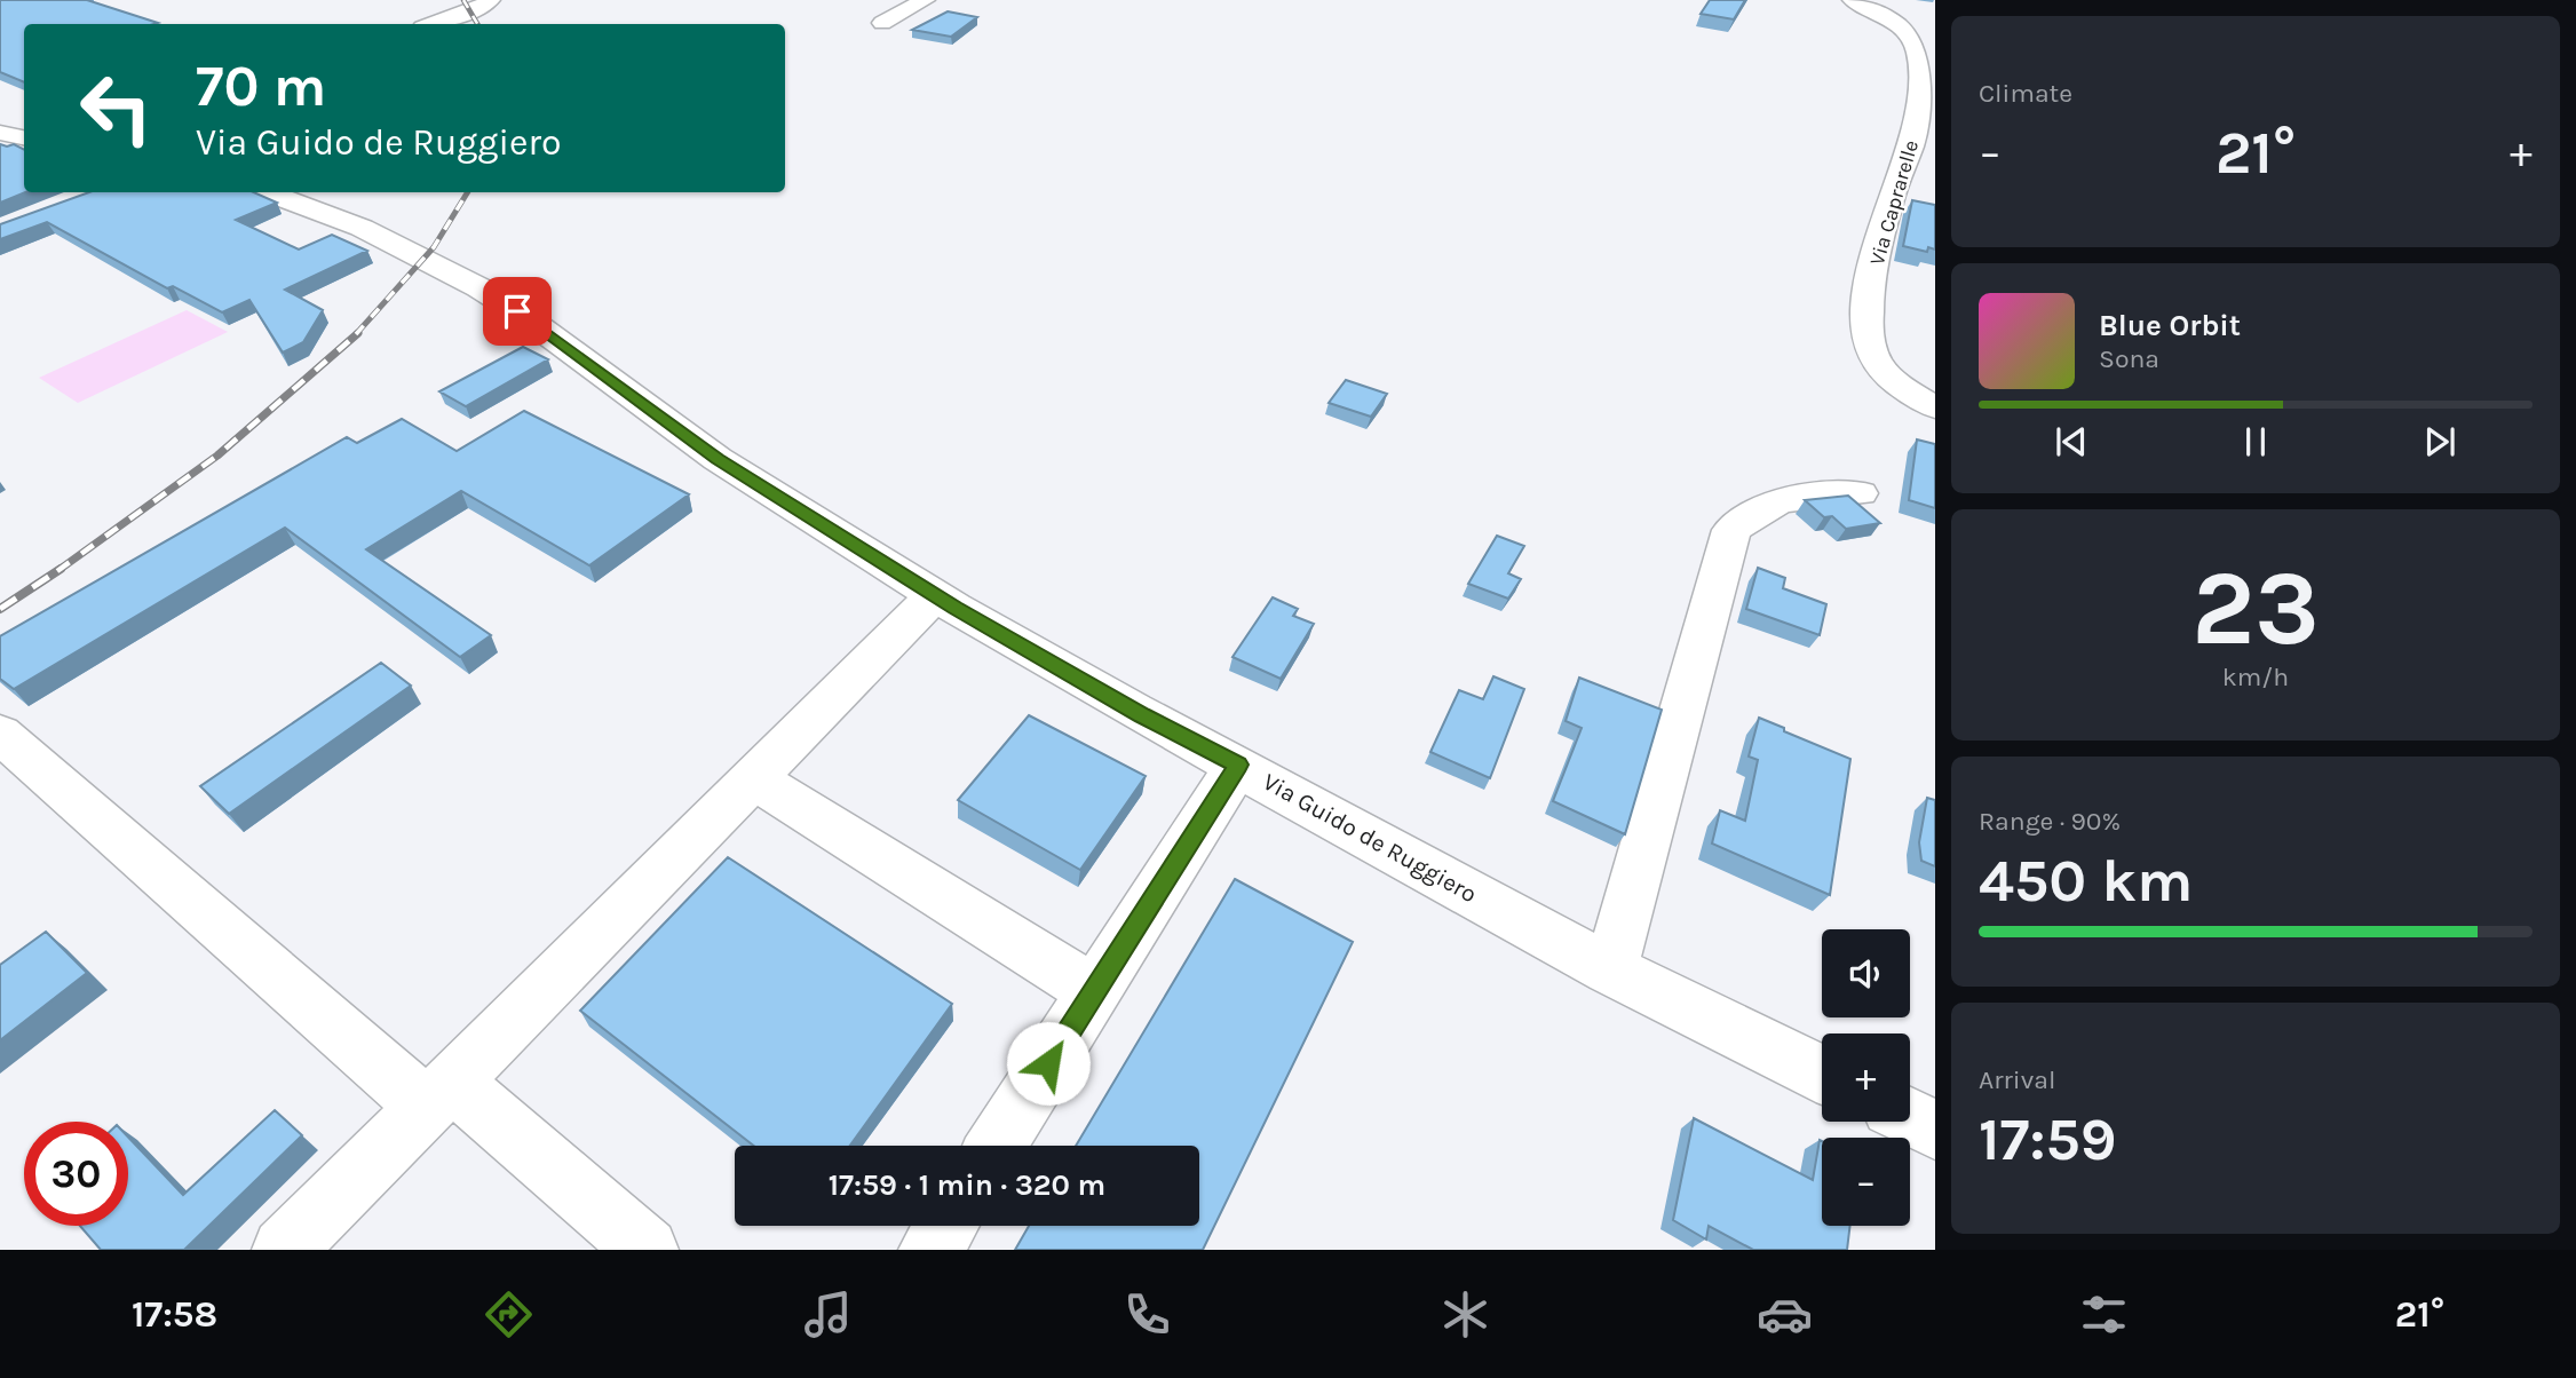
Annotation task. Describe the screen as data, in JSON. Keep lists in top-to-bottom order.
{
  "streets": {
    "street": ["Via Caprarelle", "Via Guido de Ruggiero"]
  },
  "page": {
    "tile": [
      "Climate",
      ["23", "km/h"],
      ["Range · 90%", "450 km"],
      ["Arrival", "17:59"]
    ],
    "turn": ["70 m", "Via Guido de Ruggiero"],
    "heat": ["−", "21°", "+"],
    "song": ["Blue Orbit", "Sona"],
    "map_buttons": ["+", "−"],
    "limit": "30",
    "trip": "17:59 · 1 min · 320 m",
    "tabs": ["17:58", "21°"]
  }
}
